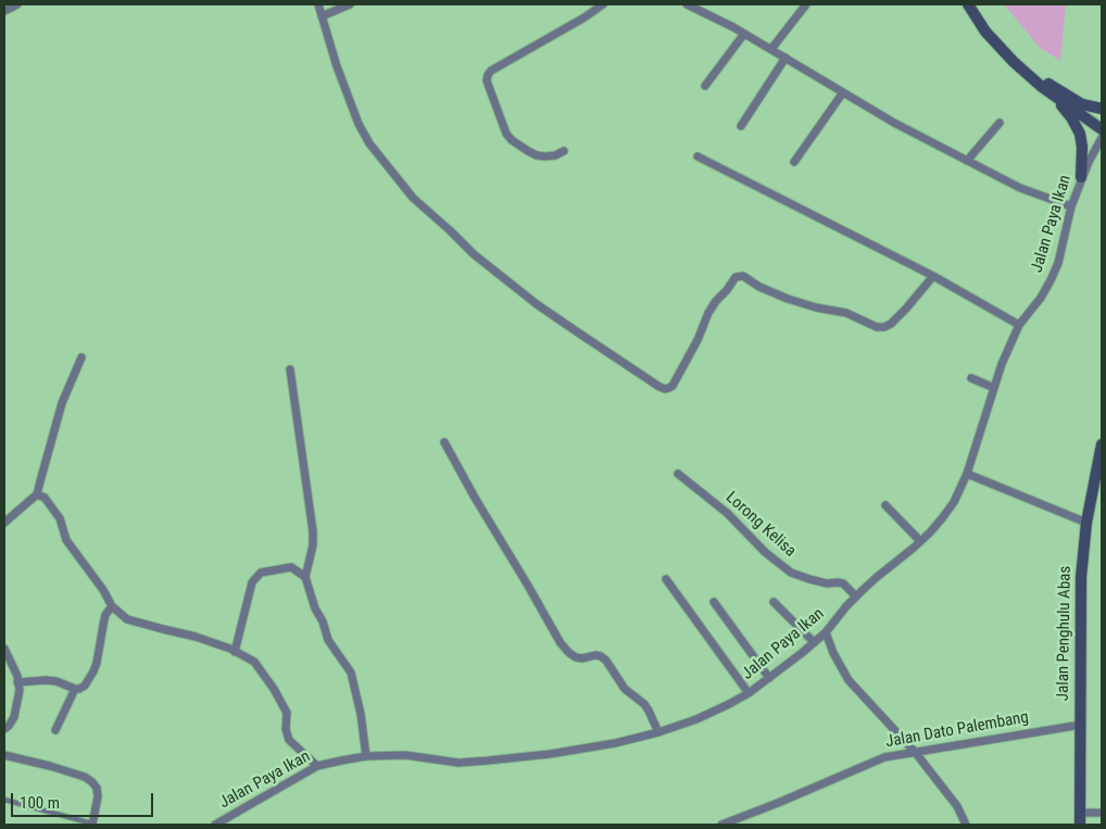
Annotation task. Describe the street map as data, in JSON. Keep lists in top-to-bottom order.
{
  "streets": {
    "main road": ["Jalan Penghulu Abas"],
    "street": ["Jalan Paya Ikan", "Lorong Kelisa", "Jalan Dato Palembang"]
  },
  "crossings": [
    ["Jalan Paya Ikan", "Lorong Kelisa"],
    ["Jalan Penghulu Abas", "Jalan Dato Palembang"]
  ],
  "scale_bar": "100 m"
}
